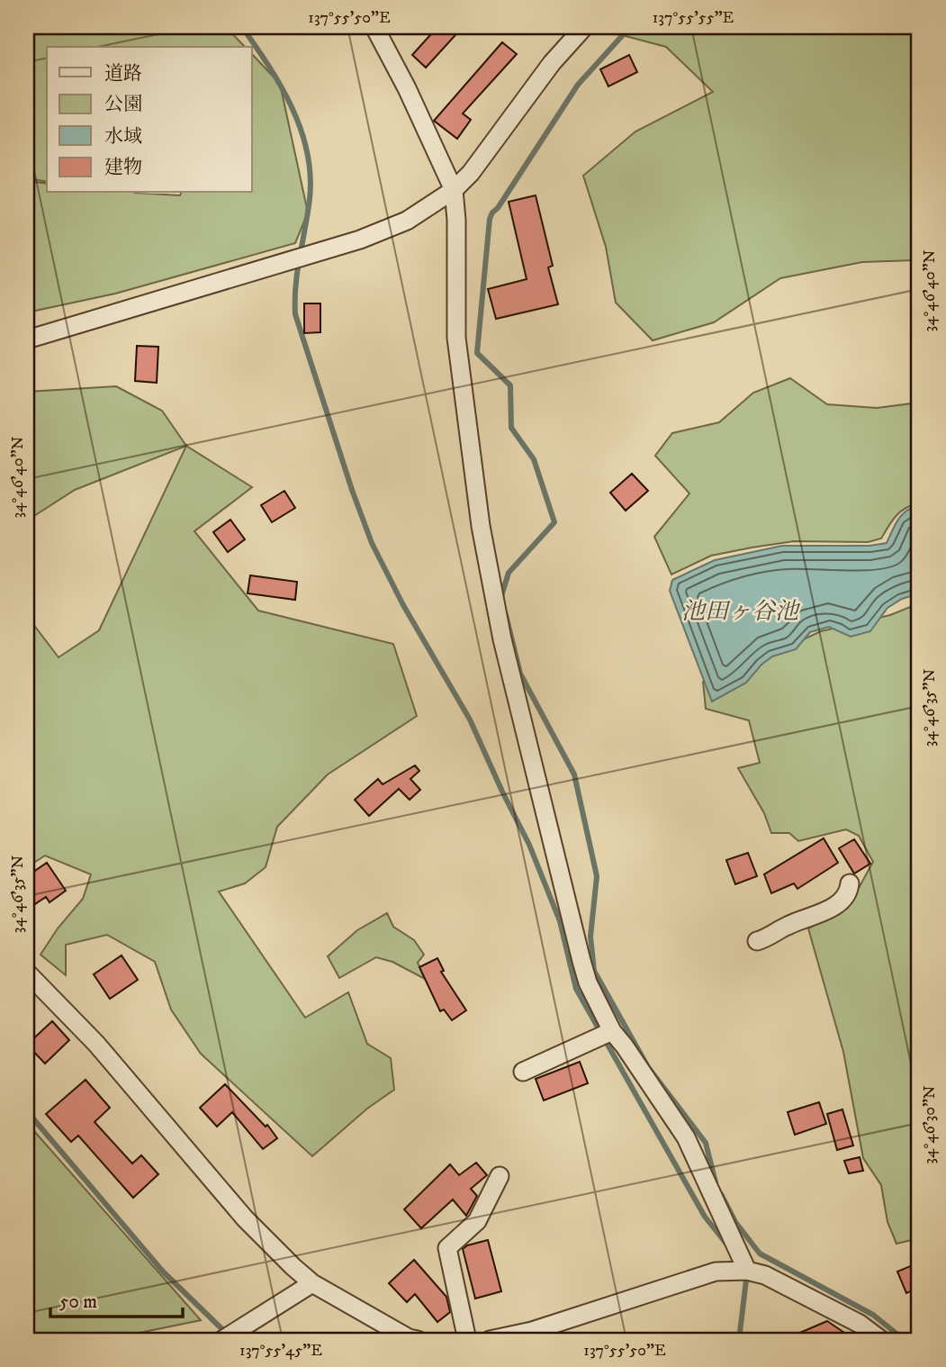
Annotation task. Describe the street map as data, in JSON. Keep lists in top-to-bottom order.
{
  "water": ["池田ヶ谷池"],
  "legend": [
    "道路",
    "公園",
    "水域",
    "建物"
  ],
  "scale_bar": "50 m",
  "coordinates": [
    "137°55'50\"E",
    "137°55'55\"E",
    "34°46'40\"N",
    "34°46'35\"N",
    "34°46'30\"N",
    "137°55'45\"E"
  ]
}
